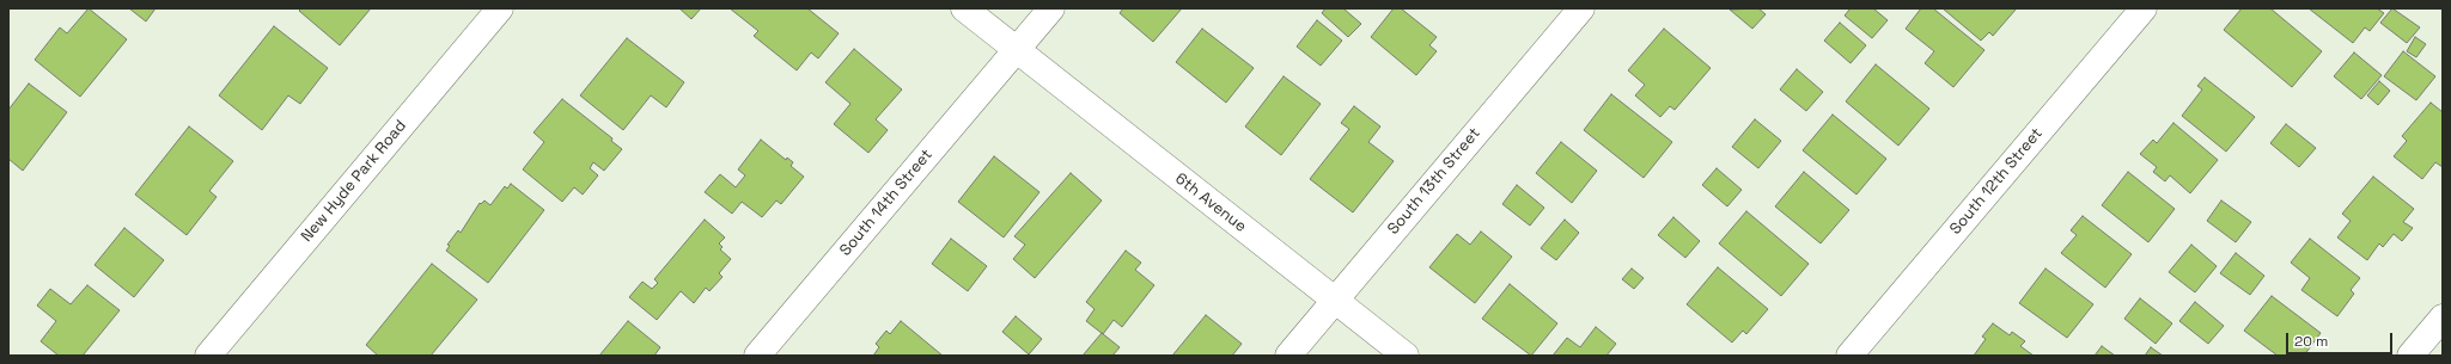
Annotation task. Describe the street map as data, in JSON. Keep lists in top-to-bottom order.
{
  "streets": {
    "street": [
      "New Hyde Park Road",
      "South 13th Street",
      "South 12th Street",
      "South 14th Street",
      "6th Avenue"
    ]
  },
  "crossings": [
    ["South 13th Street", "6th Avenue"],
    ["South 14th Street", "6th Avenue"]
  ],
  "scale_bar": "20 m"
}
